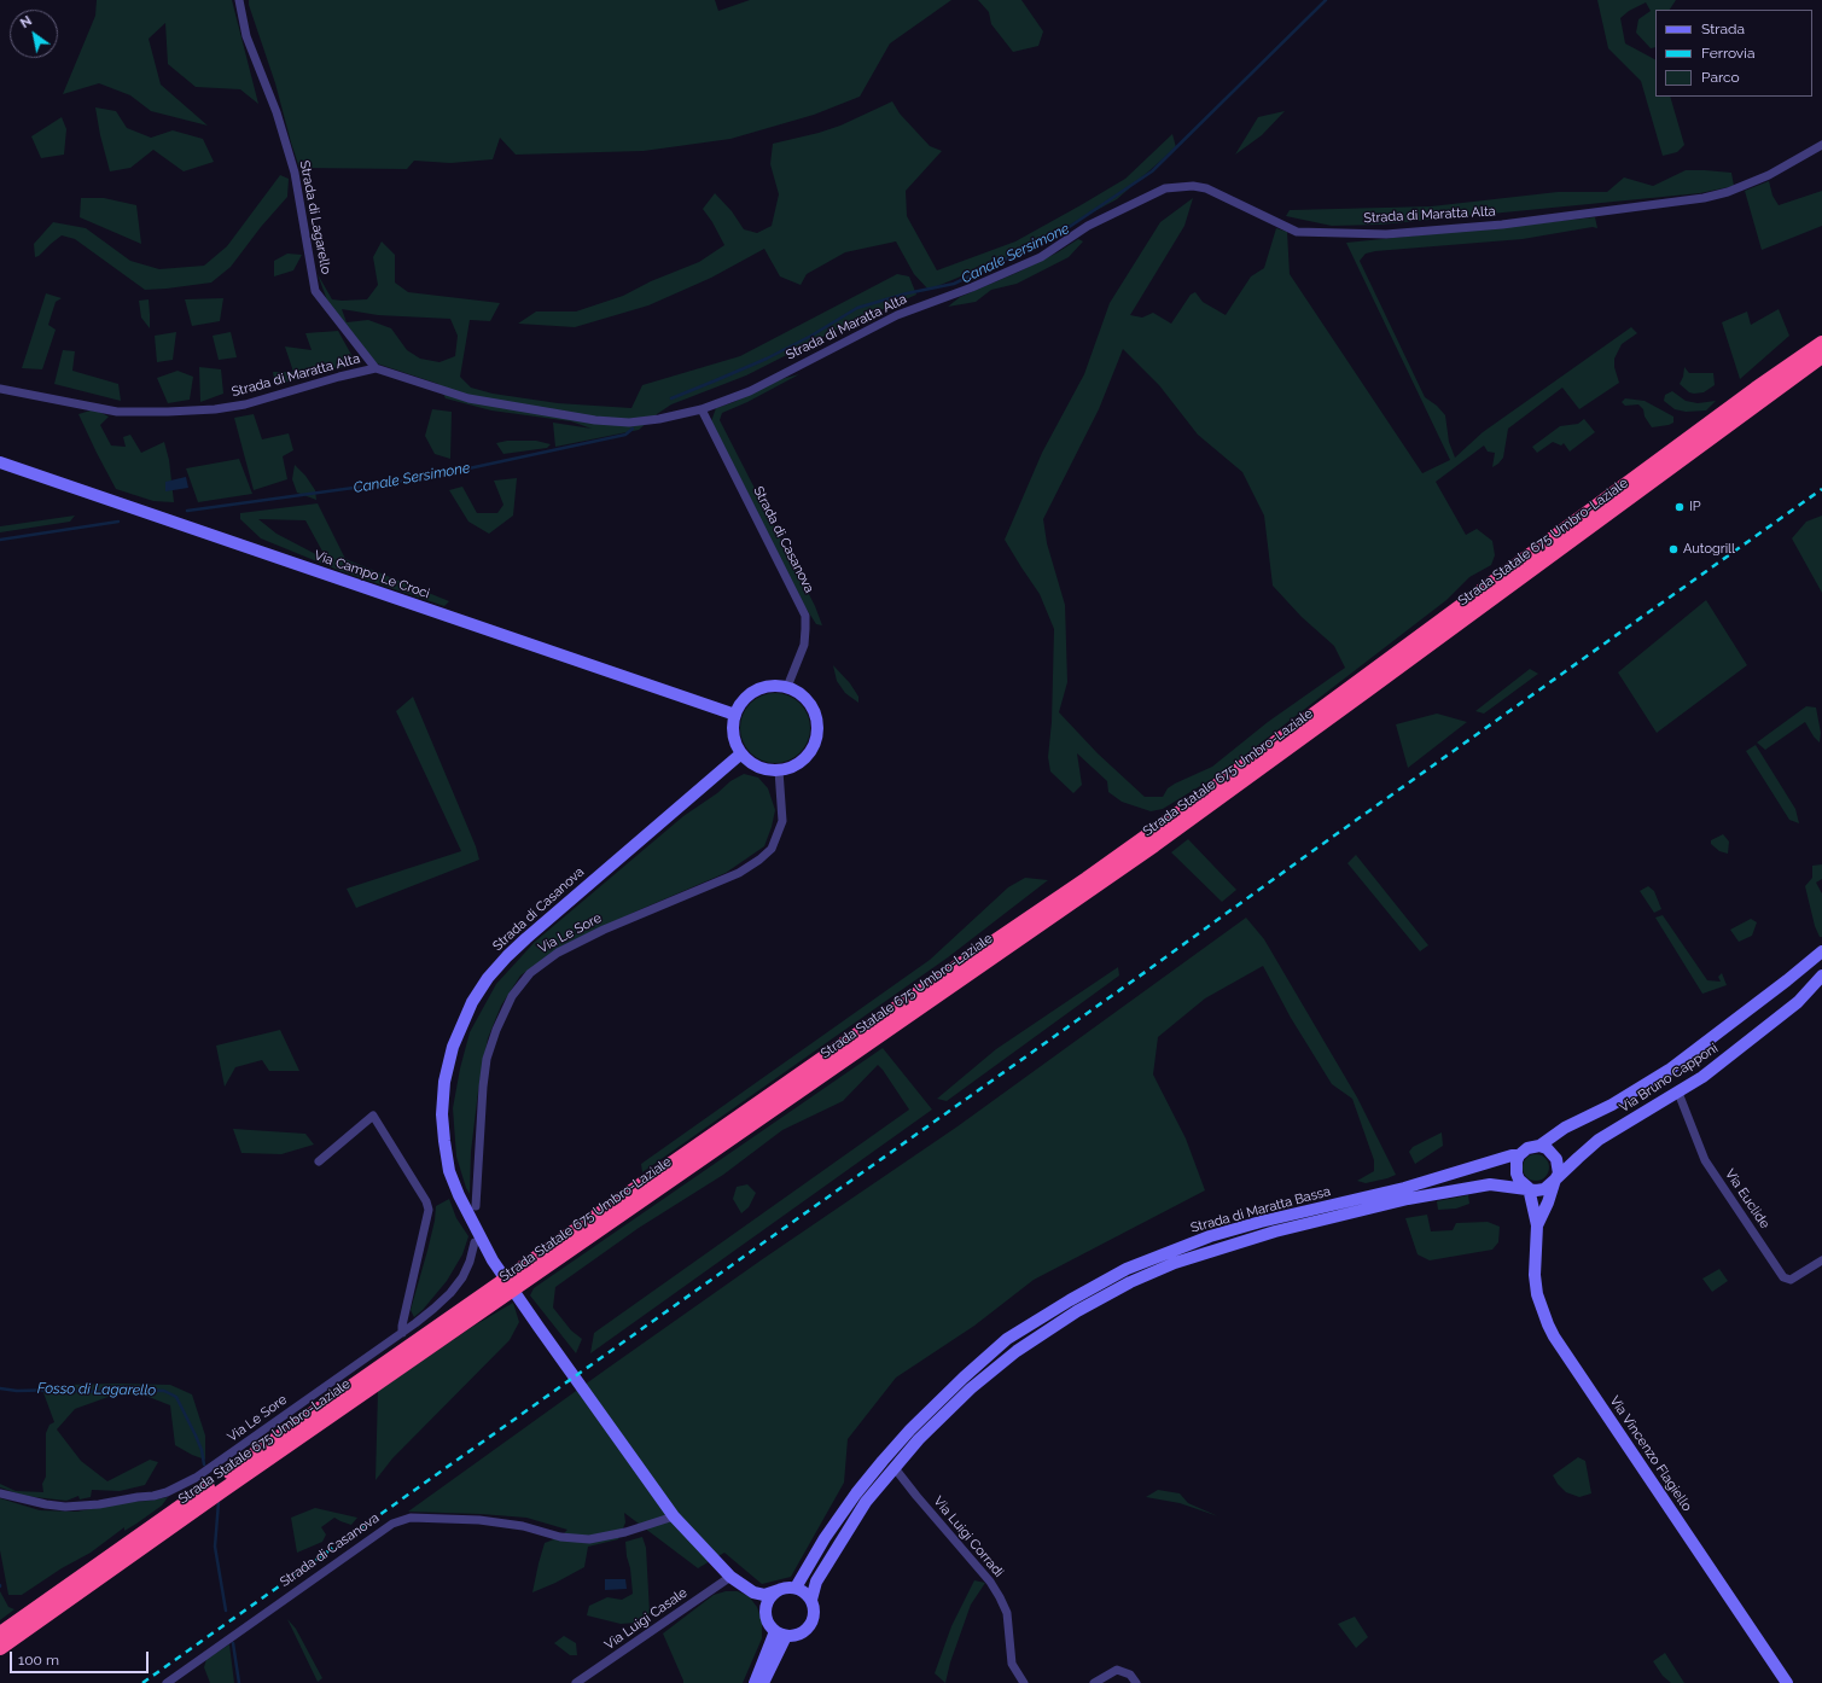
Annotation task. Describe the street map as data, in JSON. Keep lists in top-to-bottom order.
{
  "streets": {
    "highway": ["Strada Statale 675 Umbro-Laziale"],
    "main road": [
      "Strada di Casanova",
      "Via Campo Le Croci",
      "Via Bruno Capponi",
      "Strada di Maratta Bassa",
      "Via Vincenzo Flagiello"
    ],
    "street": [
      "Strada di Maratta Alta",
      "Strada di Lagarello",
      "Via Le Sore",
      "Via Euclide",
      "Via Luigi Corradi",
      "Via Luigi Casale"
    ]
  },
  "crossings": [
    ["Strada di Maratta Alta", "Strada di Lagarello"],
    ["Strada di Maratta Alta", "Strada di Casanova"],
    ["Strada di Casanova", "Via Campo Le Croci"],
    ["Strada di Casanova", "Via Le Sore"],
    ["Via Campo Le Croci", "Via Le Sore"],
    ["Via Bruno Capponi", "Via Euclide"],
    ["Via Bruno Capponi", "Strada di Maratta Bassa"],
    ["Via Bruno Capponi", "Via Vincenzo Flagiello"],
    ["Strada di Maratta Bassa", "Via Vincenzo Flagiello"],
    ["Strada di Maratta Bassa", "Via Luigi Corradi"]
  ],
  "water": ["Canale Sersimone", "Fosso di Lagarello"],
  "places": ["IP", "Autogrill"],
  "legend": ["Strada", "Ferrovia", "Parco"],
  "scale_bar": "100 m",
  "north": "top left"
}
